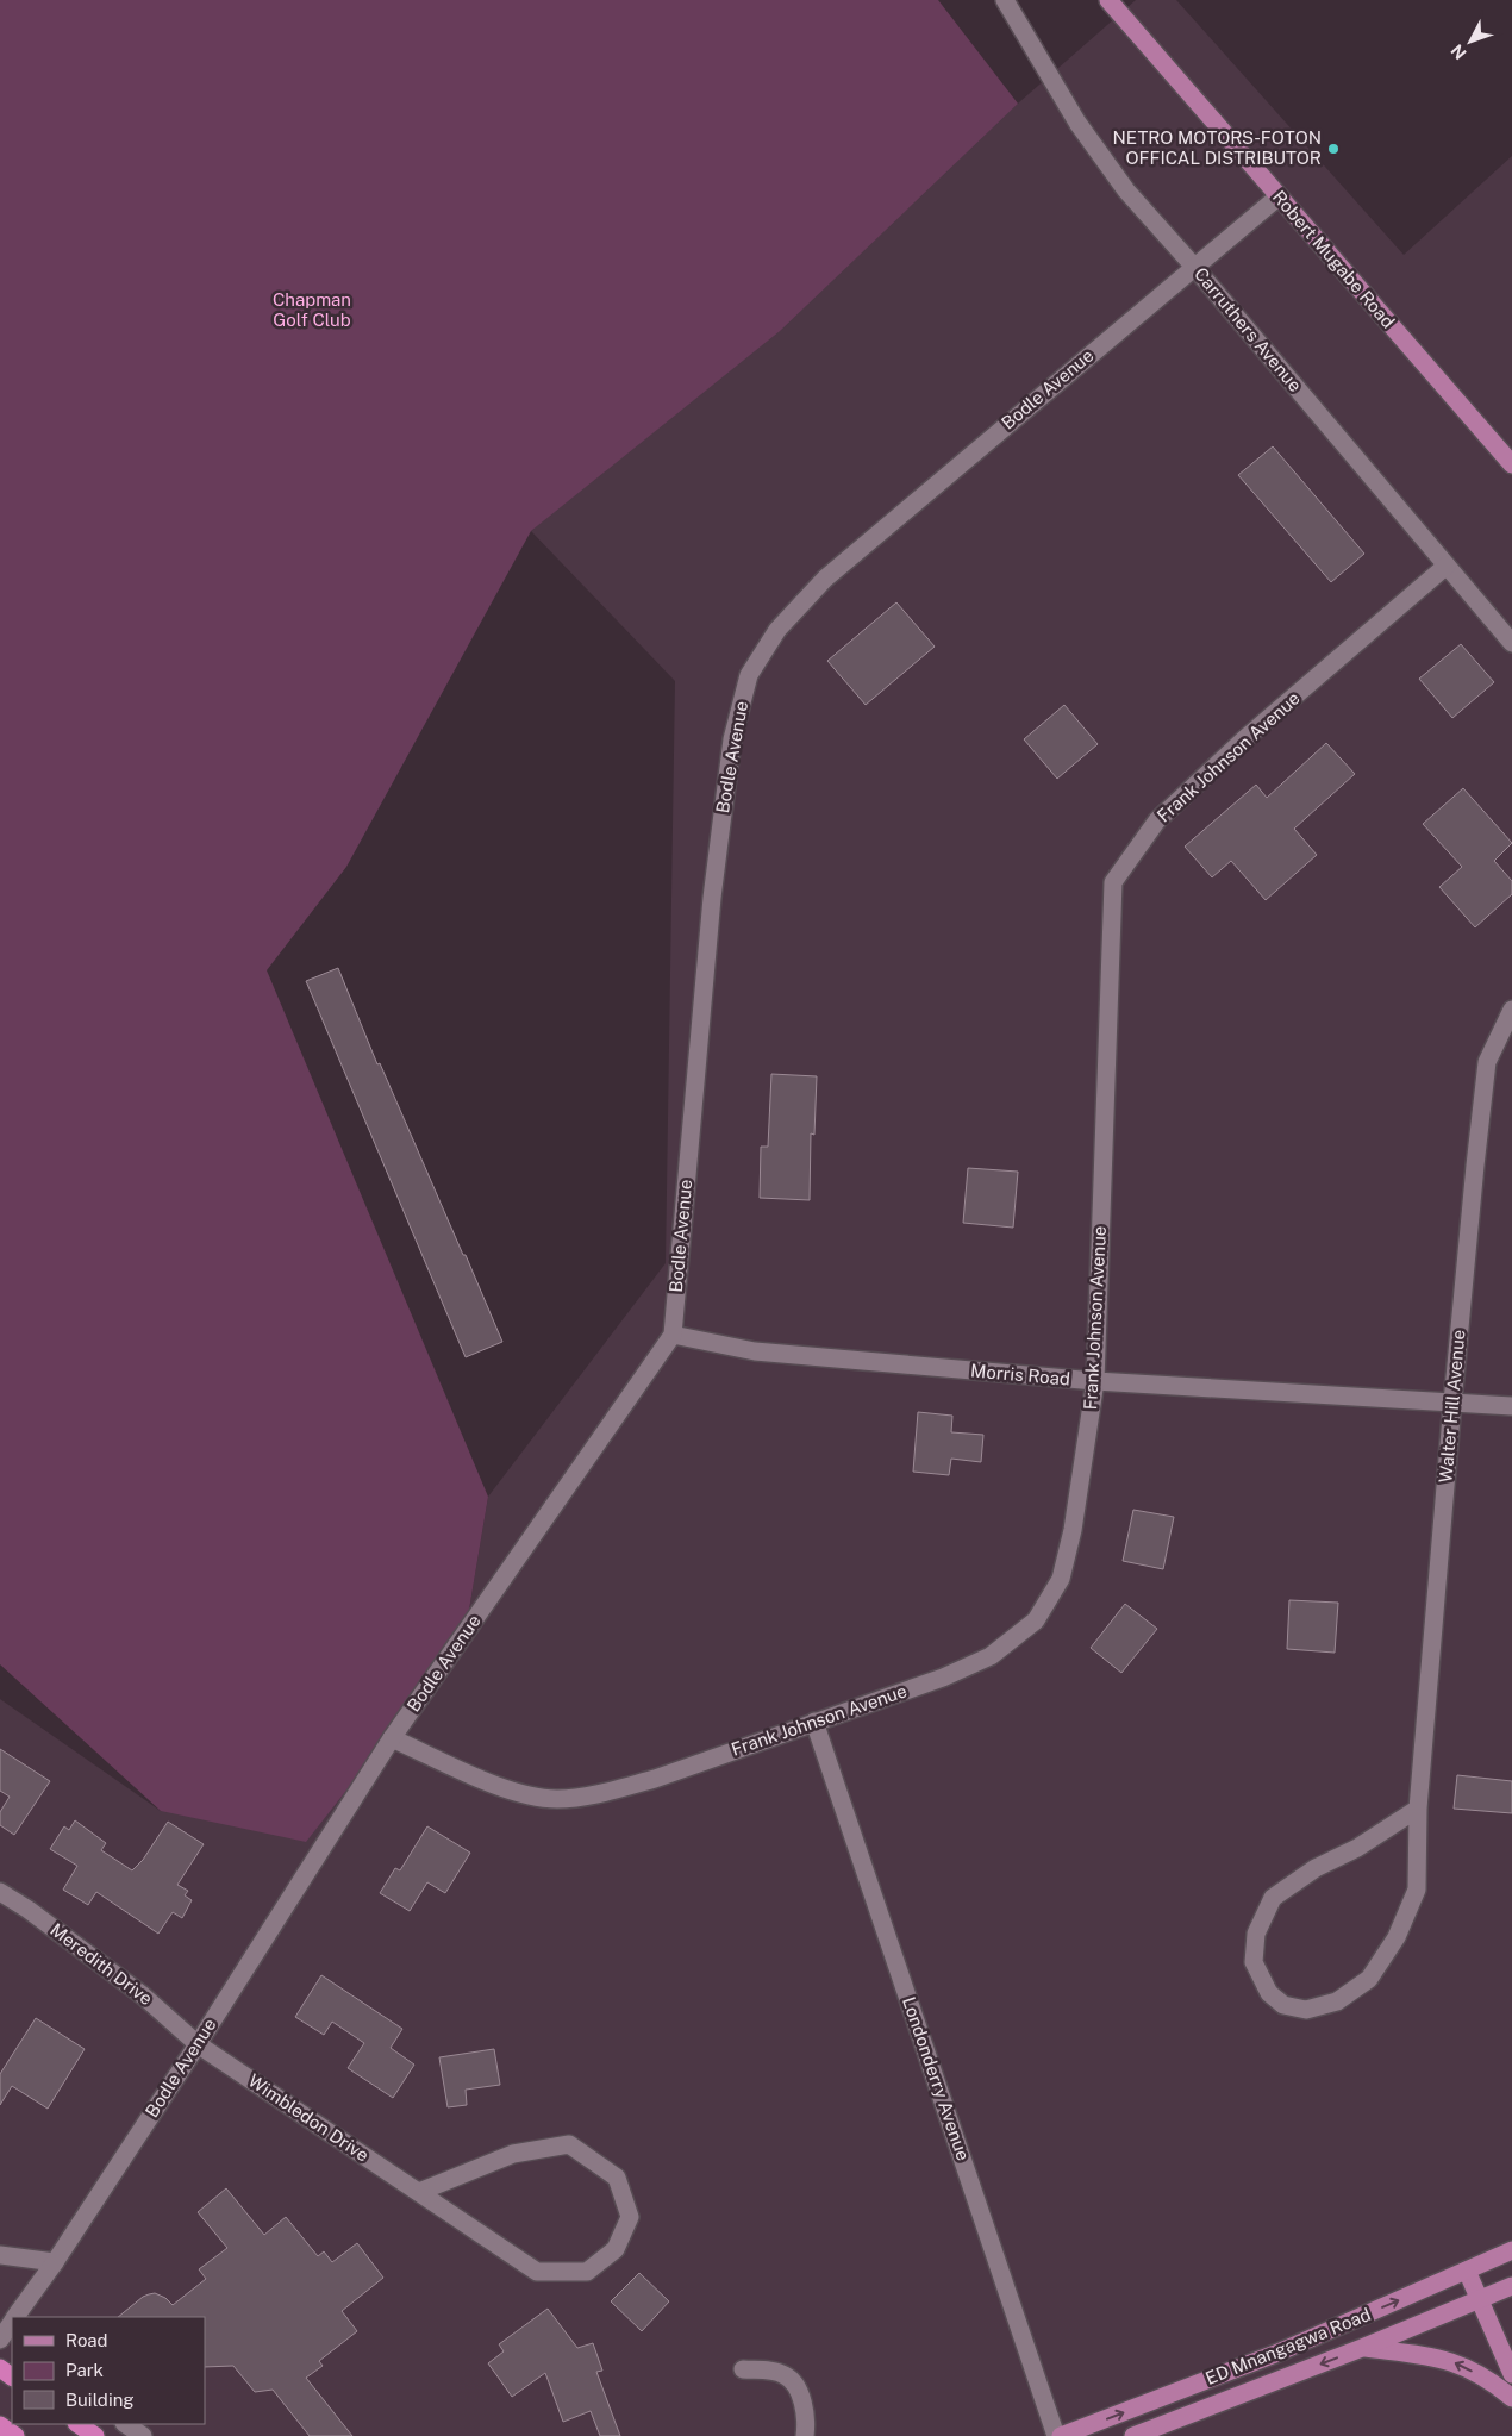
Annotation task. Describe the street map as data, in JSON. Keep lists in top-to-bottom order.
{
  "streets": {
    "main road": ["Robert Mugabe Road", "ED Mnangagwa Road"],
    "street": [
      "Carruthers Avenue",
      "Bodle Avenue",
      "Frank Johnson Avenue",
      "Morris Road",
      "Walter Hill Avenue",
      "Meredith Drive",
      "Londonderry Avenue",
      "Wimbledon Drive"
    ]
  },
  "crossings": [
    ["Robert Mugabe Road", "Bodle Avenue"],
    ["Carruthers Avenue", "Bodle Avenue"],
    ["Carruthers Avenue", "Frank Johnson Avenue"],
    ["Bodle Avenue", "Frank Johnson Avenue"],
    ["Bodle Avenue", "Morris Road"],
    ["Bodle Avenue", "Meredith Drive"],
    ["Bodle Avenue", "Wimbledon Drive"],
    ["Frank Johnson Avenue", "Morris Road"],
    ["Frank Johnson Avenue", "Londonderry Avenue"],
    ["Morris Road", "Walter Hill Avenue"],
    ["Meredith Drive", "Wimbledon Drive"]
  ],
  "parks": ["Chapman Golf Club"],
  "places": ["NETRO MOTORS-FOTON OFFICAL DISTRIBUTOR"],
  "legend": ["Road", "Park", "Building"],
  "north": "bottom left"
}
